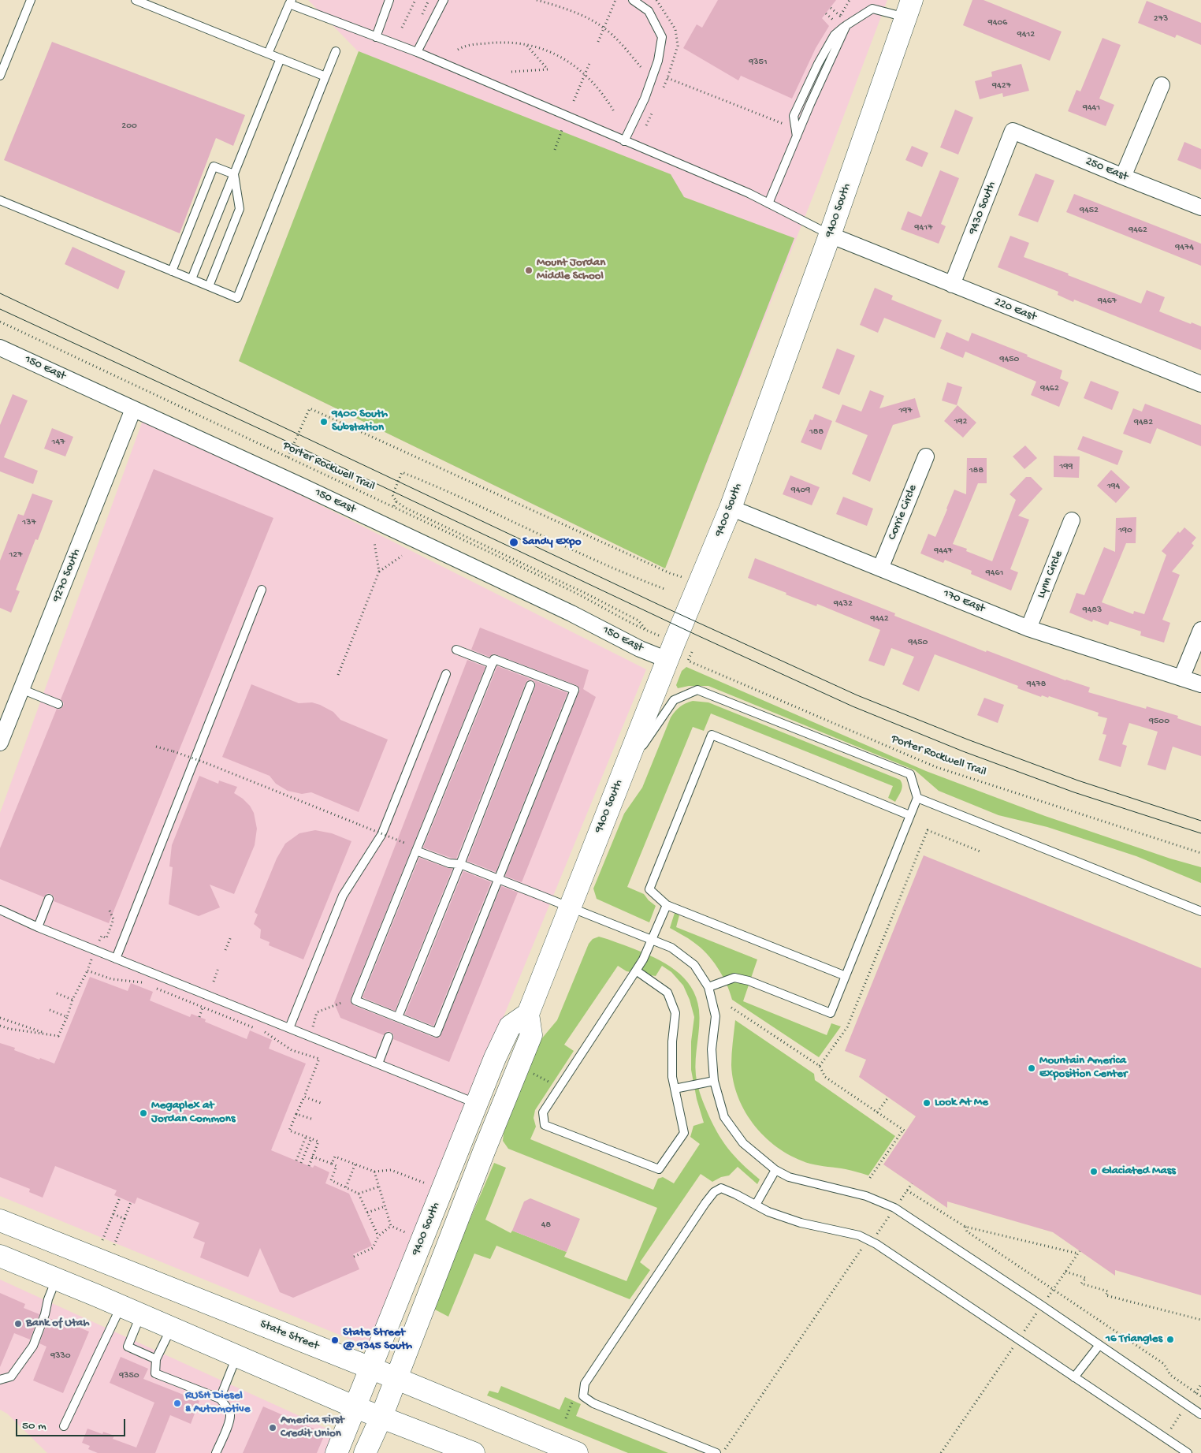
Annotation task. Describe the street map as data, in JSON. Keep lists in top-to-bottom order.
{
  "streets": {
    "street": [
      "250 East",
      "9430 South",
      "9400 South",
      "220 East",
      "150 East",
      "Corrie Circle",
      "Lynn Circle",
      "9270 South",
      "170 East",
      "State Street"
    ],
    "path": ["Porter Rockwell Trail"]
  },
  "crossings": [
    ["250 East", "9430 South"],
    ["9430 South", "220 East"],
    ["9400 South", "220 East"],
    ["9400 South", "150 East"],
    ["9400 South", "170 East"],
    ["9400 South", "State Street"],
    ["150 East", "9270 South"],
    ["Corrie Circle", "170 East"],
    ["Lynn Circle", "170 East"]
  ],
  "places": [
    "Mount Jordan Middle School",
    "9400 South Substation",
    "Sandy Expo",
    "Mountain America Exposition Center",
    "Look At Me",
    "Megaplex at Jordan Commons",
    "Glaciated Mass",
    "Bank of Utah",
    "16 Triangles",
    "State Street @ 9345 South",
    "RUSH Diesel & Automotive",
    "America First Credit Union"
  ],
  "house_numbers": [
    "273",
    "9406",
    "9412",
    "9351",
    "9427",
    "9441",
    "200",
    "9452",
    "9417",
    "9462",
    "9474",
    "9467",
    "9450",
    "9462",
    "197",
    "192",
    "9482",
    "188",
    "147",
    "199",
    "188",
    "194",
    "9409",
    "137",
    "190",
    "9447",
    "127",
    "9461",
    "9432",
    "9483",
    "9442",
    "9450",
    "9478",
    "9500",
    "48",
    "9330",
    "9350"
  ],
  "scale_bar": "50 m"
}
